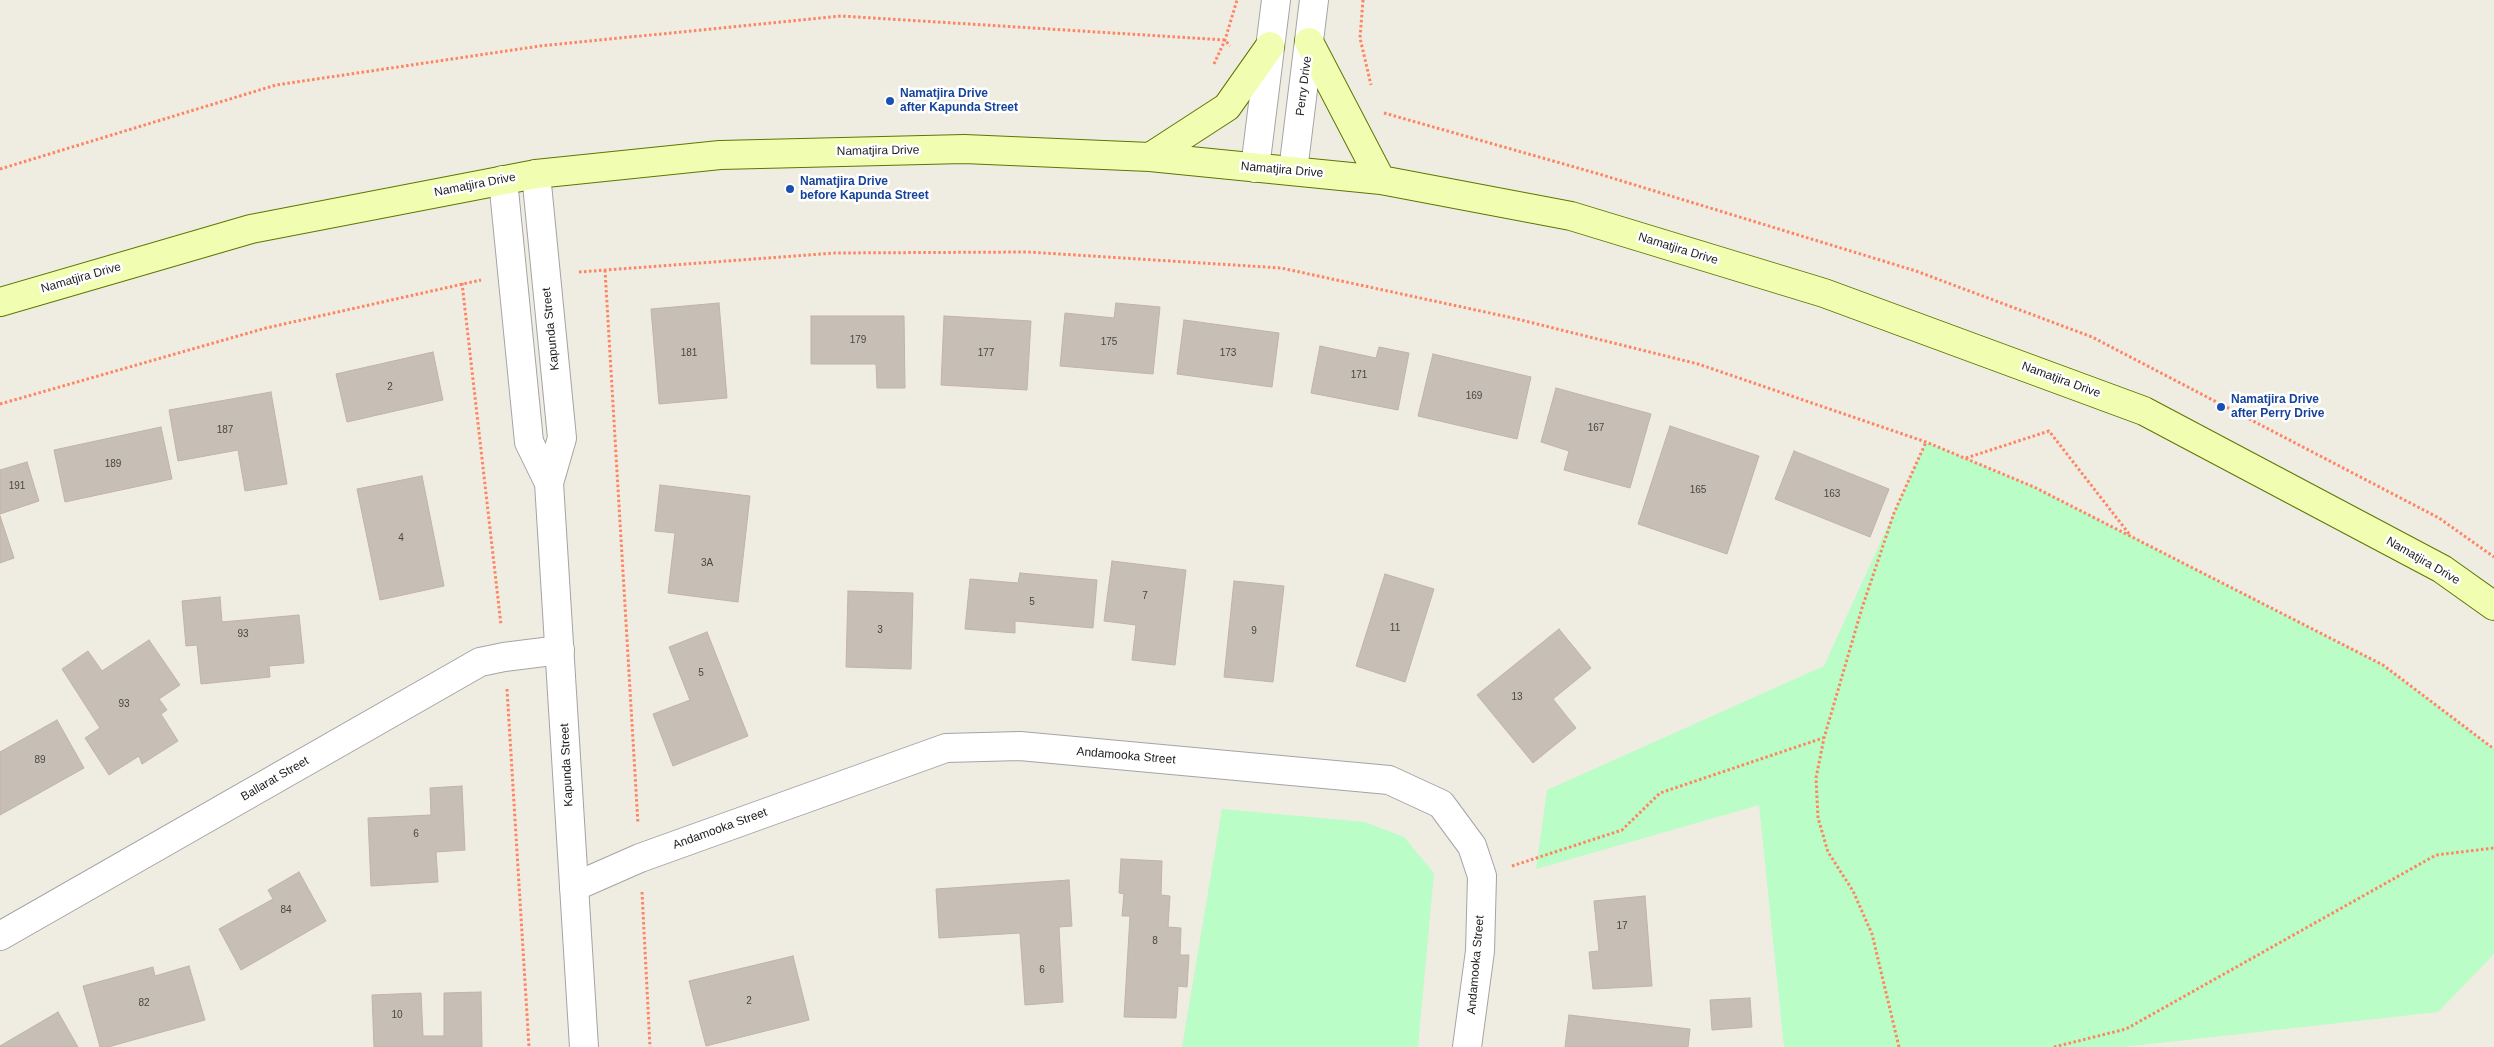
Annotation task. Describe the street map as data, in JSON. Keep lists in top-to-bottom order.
{
  "streets": {
    "main road": ["Namatjira Drive"],
    "street": [
      "Perry Drive",
      "Kapunda Street",
      "Andamooka Street",
      "Ballarat Street"
    ]
  },
  "crossings": [
    ["Perry Drive", "Namatjira Drive"],
    ["Namatjira Drive", "Kapunda Street"],
    ["Kapunda Street", "Andamooka Street"],
    ["Kapunda Street", "Ballarat Street"]
  ],
  "places": ["Namatjira Drive after Kapunda Street", "Namatjira Drive before Kapunda Street", "Namatjira Drive after Perry Drive"],
  "house_numbers": [
    "179",
    "175",
    "181",
    "177",
    "173",
    "171",
    "2",
    "169",
    "167",
    "187",
    "189",
    "191",
    "165",
    "163",
    "4",
    "3A",
    "7",
    "5",
    "11",
    "3",
    "9",
    "93",
    "5",
    "13",
    "93",
    "89",
    "6",
    "84",
    "17",
    "8",
    "6",
    "2",
    "82",
    "10"
  ]
}
